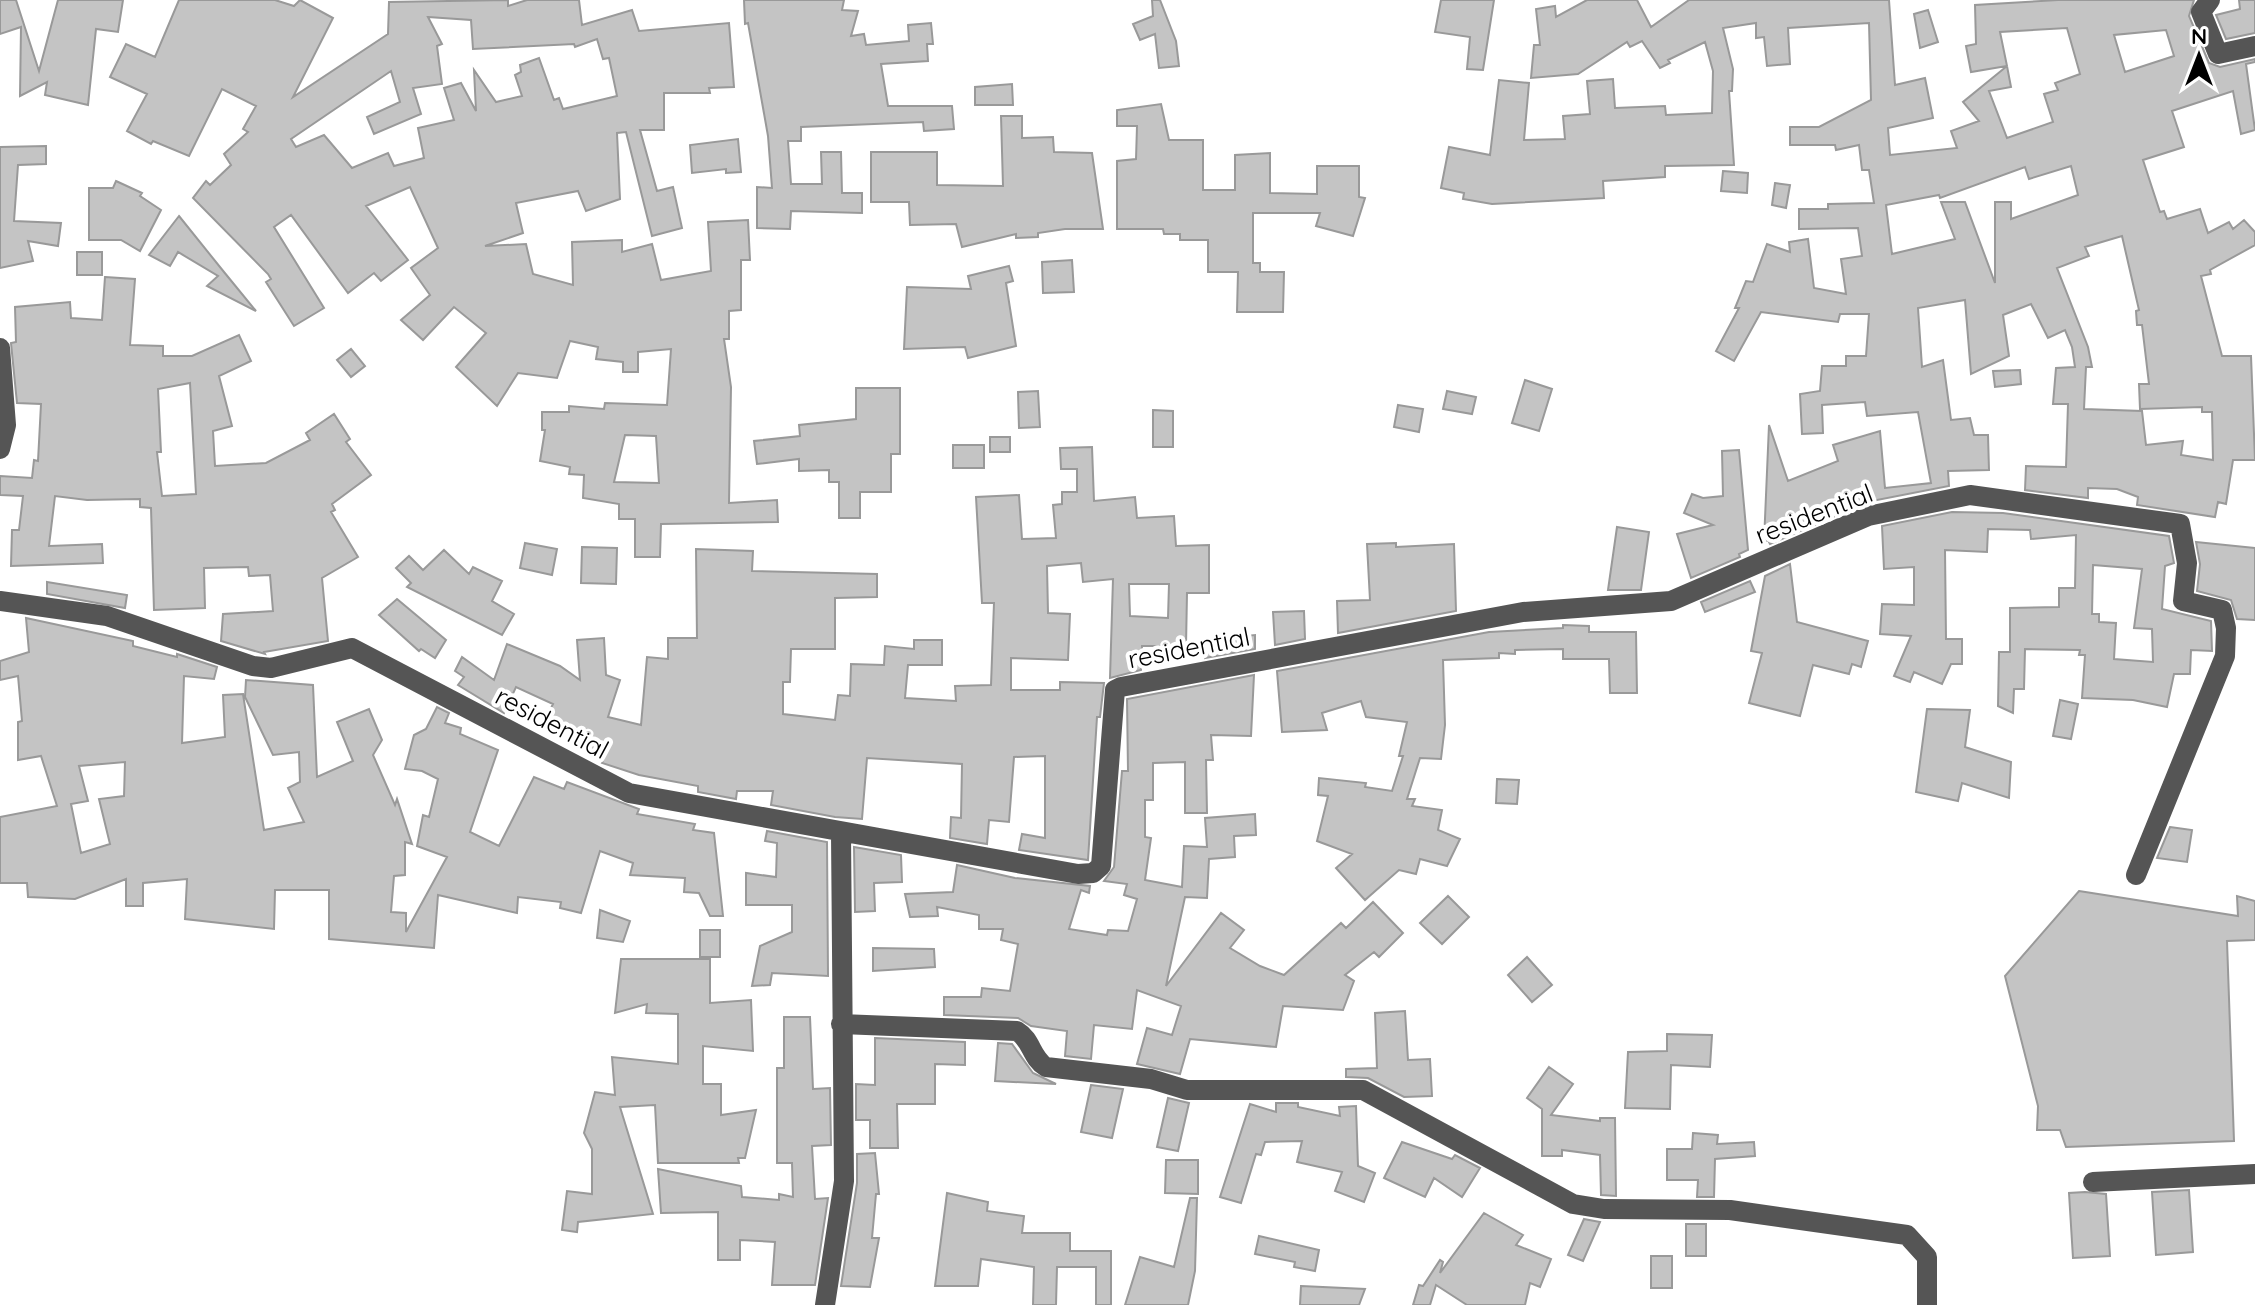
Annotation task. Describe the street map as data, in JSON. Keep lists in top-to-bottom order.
{
  "streets": {
    "street": ["residential"]
  },
  "north": "top"
}
